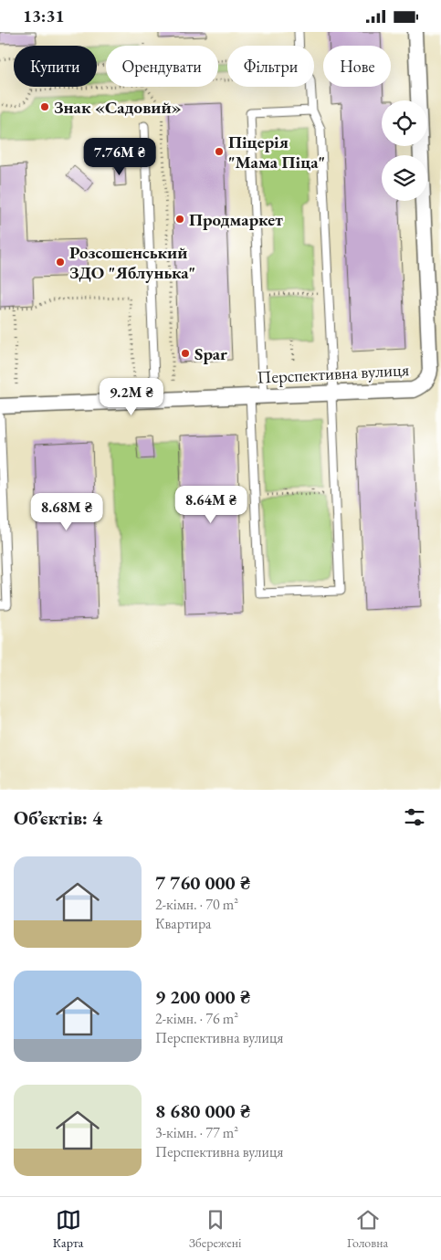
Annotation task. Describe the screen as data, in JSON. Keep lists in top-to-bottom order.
{
  "streets": {
    "street": ["Перспективна вулиця"]
  },
  "places": [
    "Знак «Садовий»",
    "Піцерія \"Мама Піца\"",
    "Продмаркет",
    "Розсошенський ЗДО \"Яблунька\"",
    "Spar"
  ],
  "page": {
    "status": "13:31",
    "chip": [
      "Купити",
      "Орендувати",
      "Фільтри",
      "Нове"
    ],
    "price": [
      "7.76M ₴",
      "9.2M ₴",
      "8.64M ₴",
      "8.68M ₴"
    ],
    "heading": "Об’єктів: 4",
    "list": [
      {
        "name": "7 760 000 ₴",
        "note": "2-кімн. · 70 m² · Квартира"
      },
      {
        "name": "9 200 000 ₴",
        "note": "2-кімн. · 76 m² · Перспективна вулиця"
      },
      {
        "name": "8 680 000 ₴",
        "note": "3-кімн. · 77 m² · Перспективна вулиця"
      }
    ],
    "tabs": ["Карта", "Збережені", "Головна"]
  }
}
